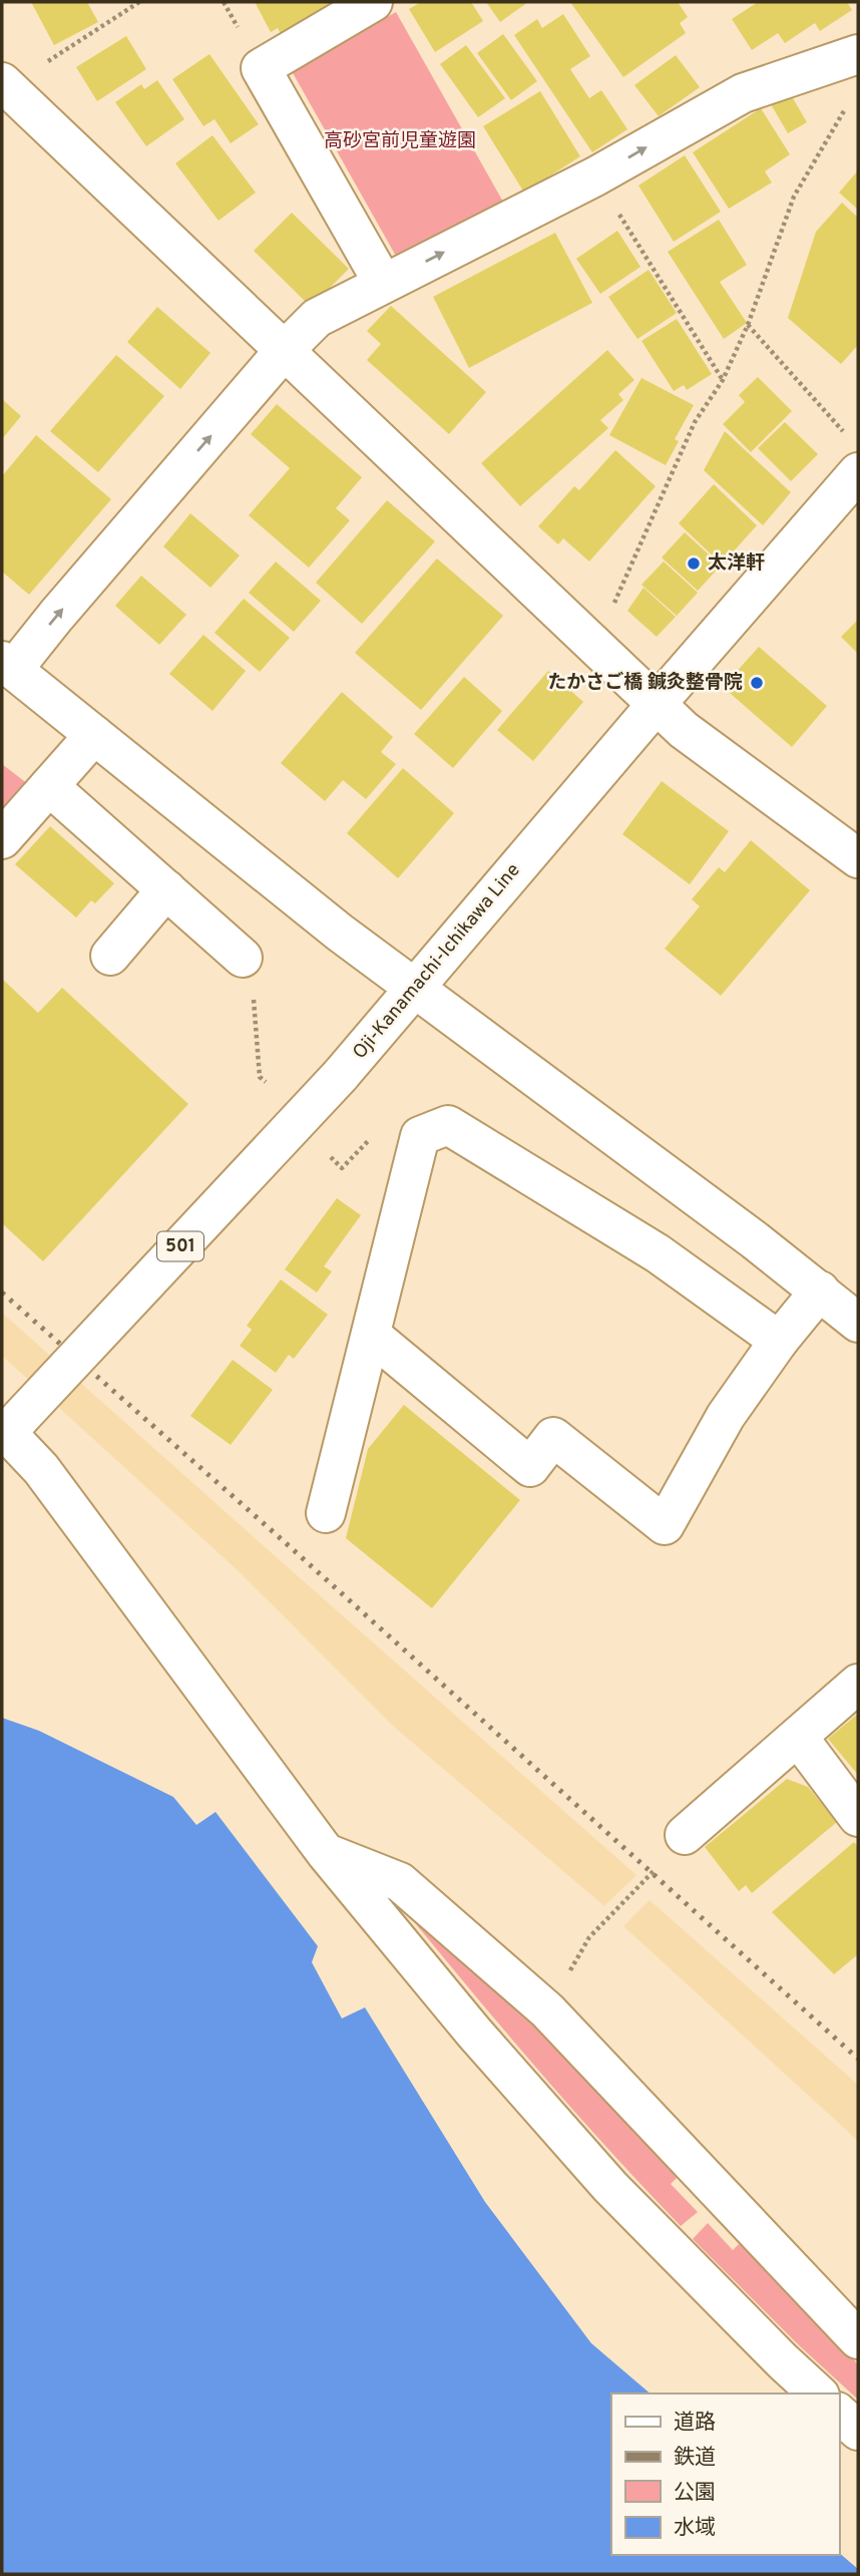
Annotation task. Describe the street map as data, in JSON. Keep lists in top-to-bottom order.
{
  "streets": {
    "street": ["Oji-Kanamachi-Ichikawa Line", "501"]
  },
  "parks": ["高砂宮前児童遊園"],
  "places": ["太洋軒", "たかさご橋 鍼灸整骨院"],
  "legend": [
    "道路",
    "鉄道",
    "公園",
    "水域"
  ]
}
